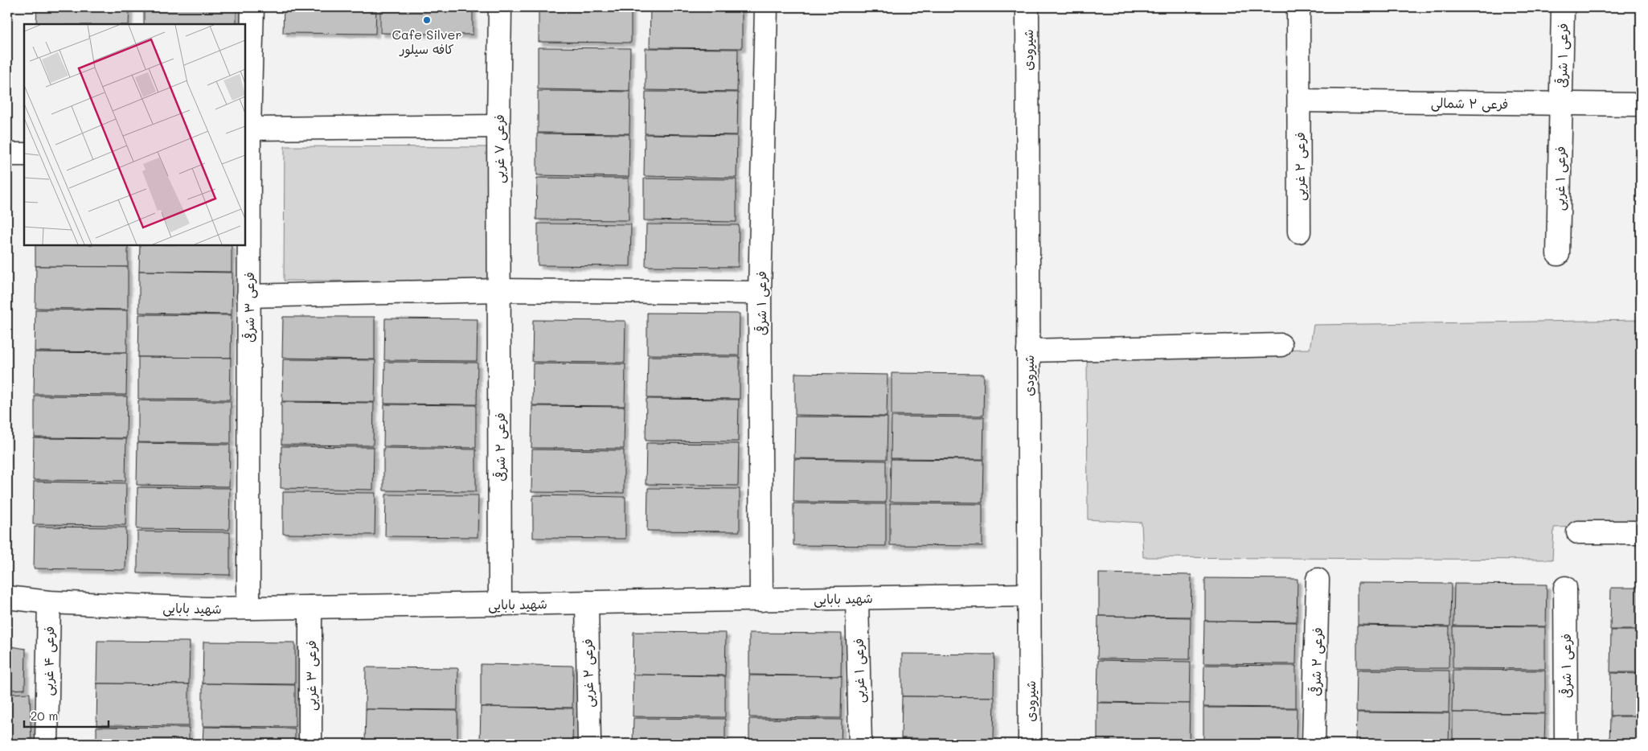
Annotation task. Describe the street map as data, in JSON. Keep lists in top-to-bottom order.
{
  "streets": {
    "street": [
      "شیرودی",
      "فرعی ۱ شرقی",
      "فرعی ۲ شمالی",
      "فرعی ۷ غربی",
      "فرعی ۲ غربی",
      "فرعی ۱ غربی",
      "فرعی ۳ شرقی",
      "فرعی ۲ شرقی",
      "شهید بابایی",
      "فرعی ۴ غربی",
      "فرعی ۳ غربی"
    ]
  },
  "crossings": [
    ["شیرودی", "شهید بابایی"],
    ["فرعی ۱ شرقی", "فرعی ۲ شمالی"],
    ["فرعی ۱ شرقی", "فرعی ۱ غربی"],
    ["فرعی ۱ شرقی", "شهید بابایی"],
    ["فرعی ۲ شمالی", "فرعی ۲ غربی"],
    ["فرعی ۲ شمالی", "فرعی ۱ غربی"],
    ["فرعی ۷ غربی", "فرعی ۲ شرقی"],
    ["فرعی ۲ غربی", "شهید بابایی"],
    ["فرعی ۱ غربی", "شهید بابایی"],
    ["فرعی ۳ شرقی", "شهید بابایی"],
    ["فرعی ۲ شرقی", "شهید بابایی"],
    ["شهید بابایی", "فرعی ۴ غربی"],
    ["شهید بابایی", "فرعی ۳ غربی"]
  ],
  "places": ["Cafe Silver کافه سیلور"],
  "scale_bar": "20 m"
}
